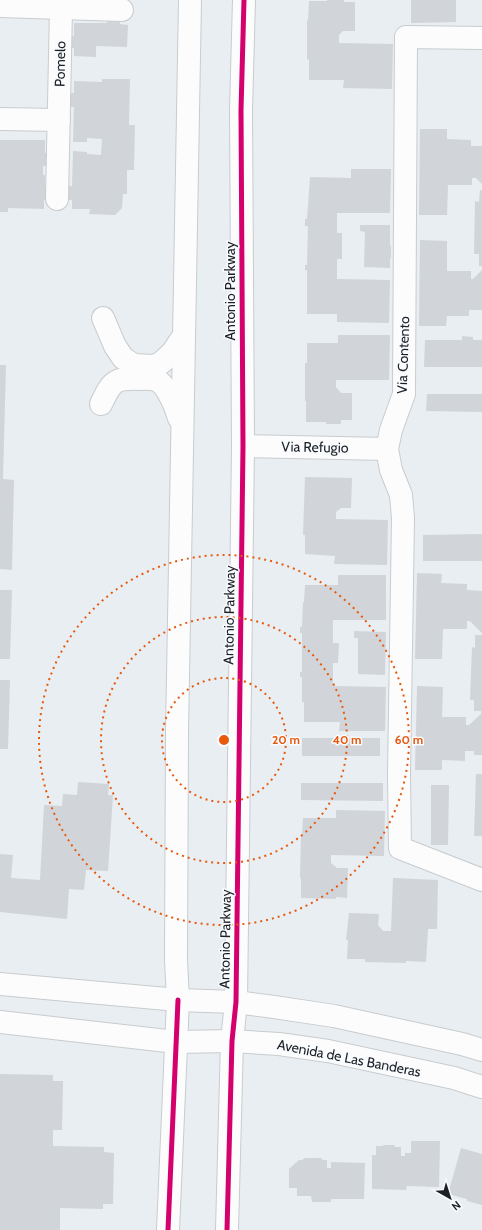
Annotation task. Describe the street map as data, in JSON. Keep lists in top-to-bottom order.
{
  "streets": {
    "main road": [
      "Pomelo",
      "Antonio Parkway",
      "Via Contento",
      "Via Refugio",
      "Avenida de Las Banderas"
    ]
  },
  "crossings": [
    ["Antonio Parkway", "Via Refugio"],
    ["Antonio Parkway", "Avenida de Las Banderas"],
    ["Via Contento", "Via Refugio"]
  ],
  "north": "bottom right",
  "rings": ["20 m", "40 m", "60 m"]
}
